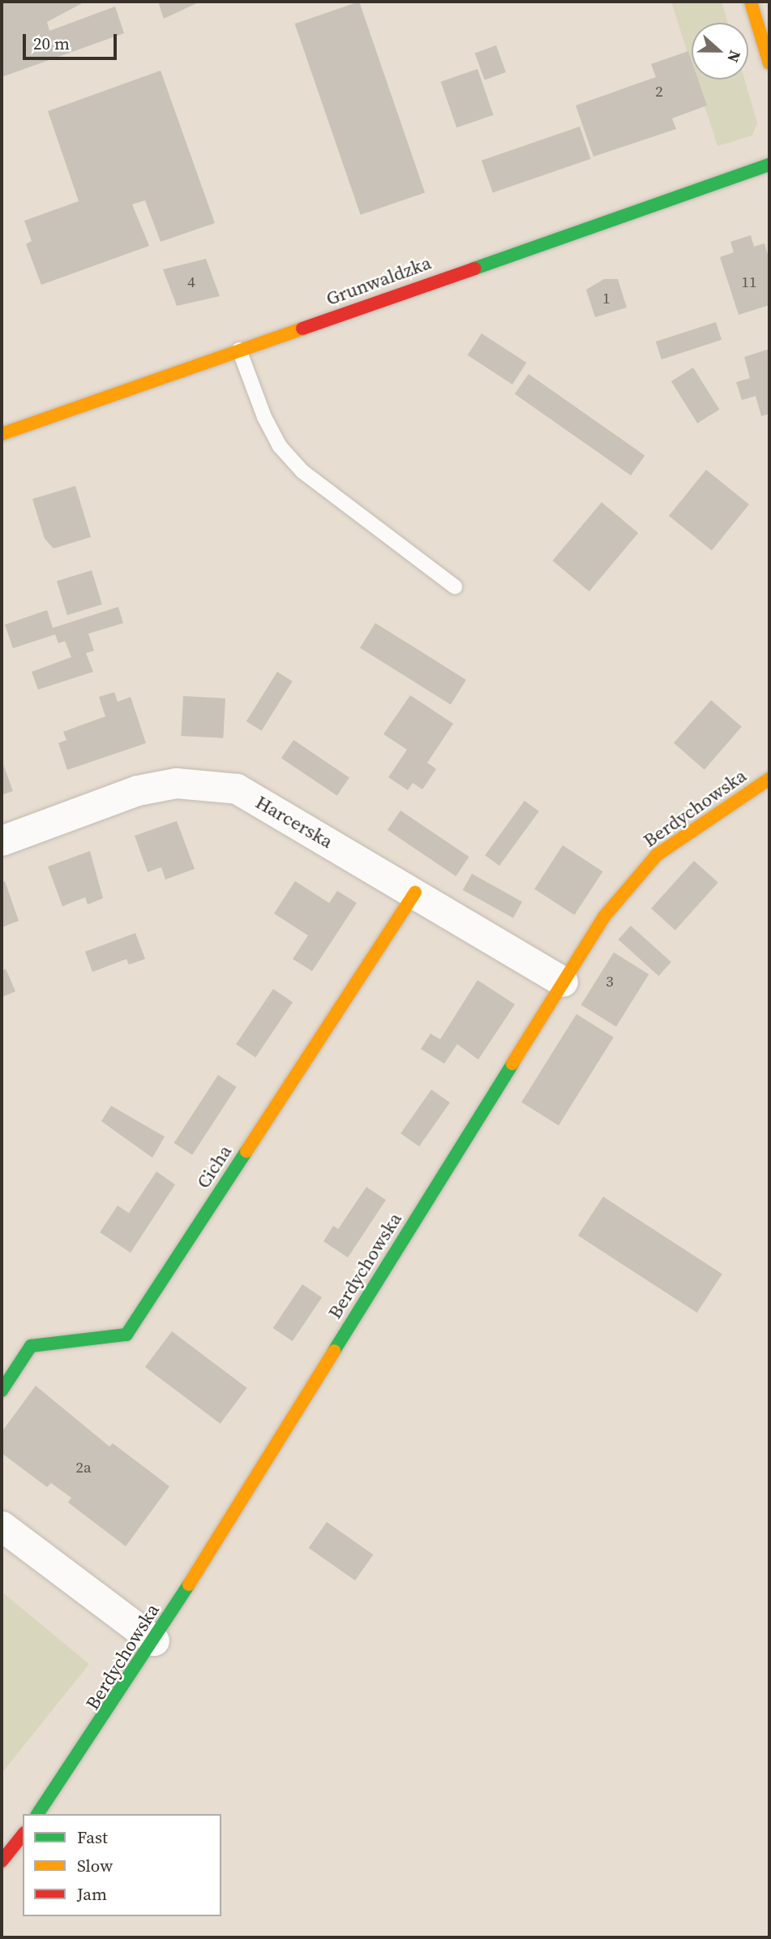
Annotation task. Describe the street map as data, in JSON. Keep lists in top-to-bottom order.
{
  "streets": {
    "street": [
      "Grunwaldzka",
      "Berdychowska",
      "Harcerska",
      "Cicha"
    ]
  },
  "crossings": [
    ["Berdychowska", "Harcerska"],
    ["Harcerska", "Cicha"]
  ],
  "house_numbers": [
    "2",
    "4",
    "11",
    "1",
    "3",
    "2a"
  ],
  "legend": ["Fast", "Slow", "Jam"],
  "scale_bar": "20 m",
  "north": "right"
}
